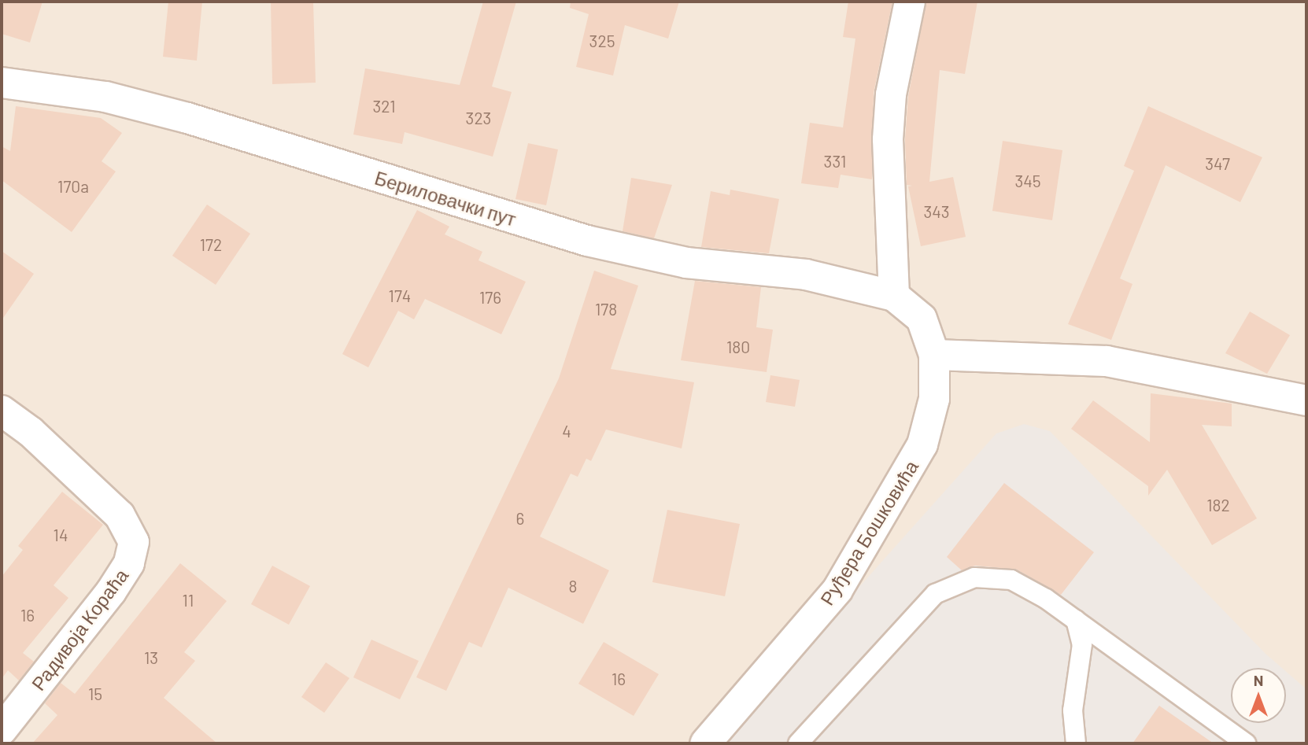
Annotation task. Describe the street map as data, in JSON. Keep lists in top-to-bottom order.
{
  "streets": {
    "street": ["Бериловачки пут", "Руђера Бошковића", "Радивоја Кораћа"]
  },
  "crossings": [
    ["Бериловачки пут", "Руђера Бошковића"]
  ],
  "house_numbers": [
    "325",
    "321",
    "323",
    "331",
    "347",
    "345",
    "170a",
    "343",
    "172",
    "174",
    "176",
    "178",
    "180",
    "4",
    "182",
    "6",
    "14",
    "8",
    "11",
    "16",
    "13",
    "16",
    "15"
  ],
  "north": "top"
}
